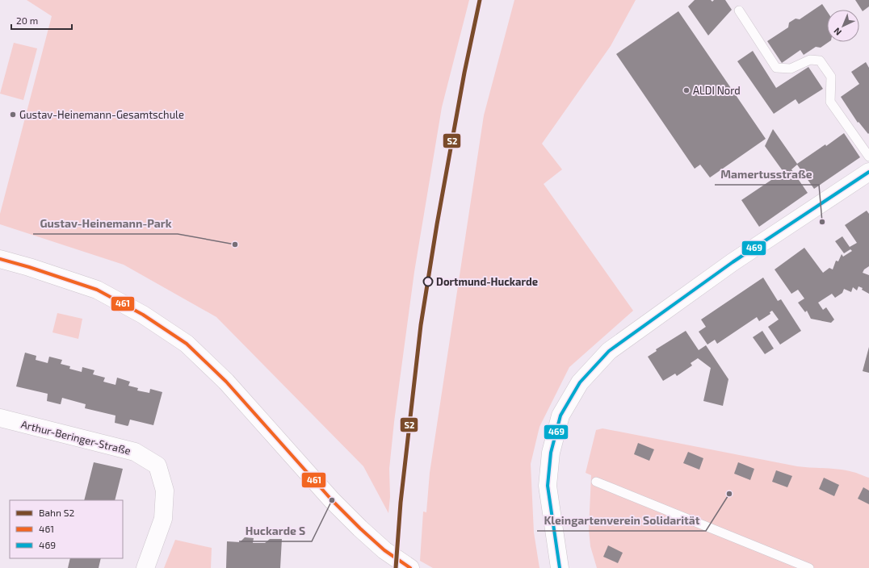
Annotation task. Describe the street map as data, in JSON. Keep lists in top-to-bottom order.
{
  "streets": {
    "street": ["Arthur-Beringer-Straße"]
  },
  "places": [
    "ALDI Nord",
    "Gustav-Heinemann-Gesamtschule",
    "Mamertusstraße",
    "Gustav-Heinemann-Park",
    "Dortmund-Huckarde",
    "Kleingartenverein Solidarität",
    "Huckarde S"
  ],
  "lines": ["rail line S2", "transit line 469", "transit line 461"],
  "legend": ["Bahn S2", "461", "469"],
  "scale_bar": "20 m",
  "north": "bottom left"
}
